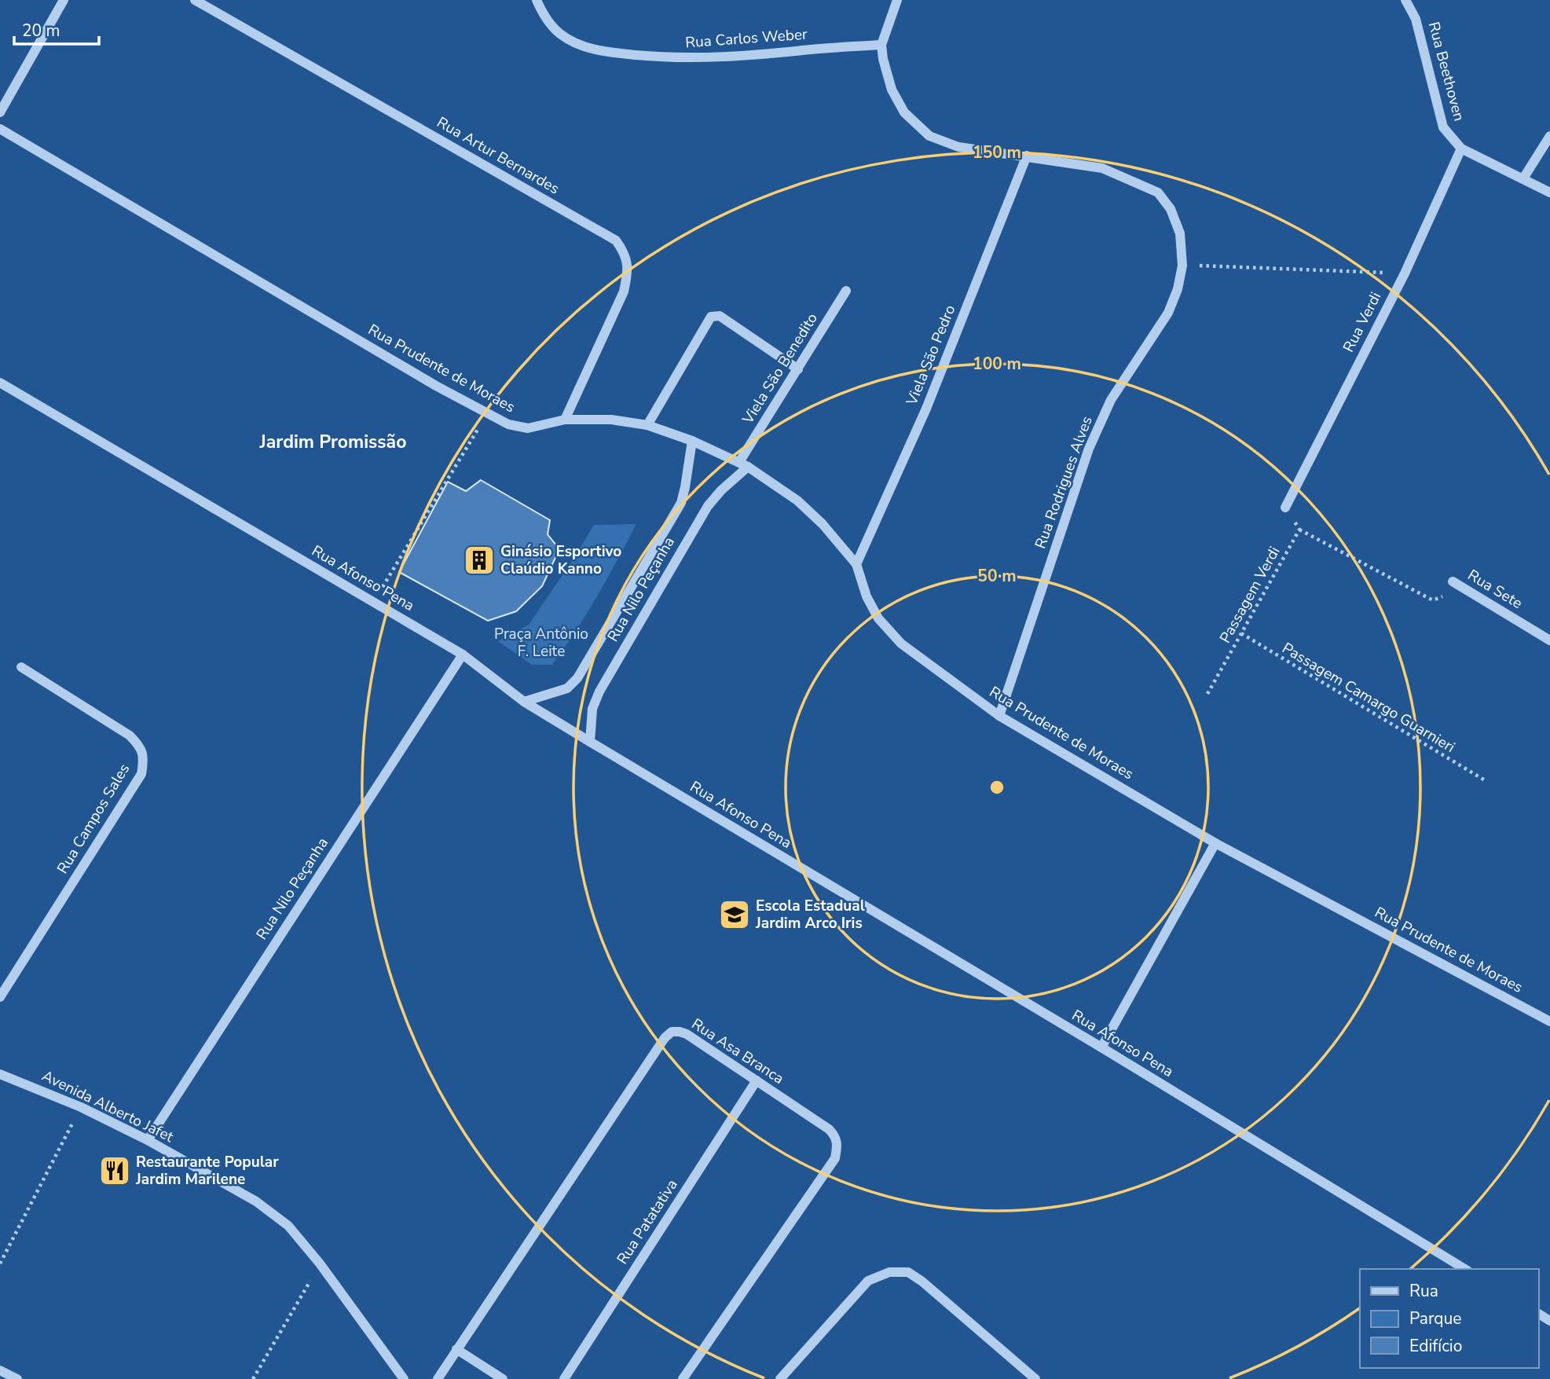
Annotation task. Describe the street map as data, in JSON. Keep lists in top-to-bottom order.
{
  "streets": {
    "street": [
      "Rua Carlos Weber",
      "Rua Beethoven",
      "Rua Artur Bernardes",
      "Rua Verdi",
      "Viela São Pedro",
      "Rua Prudente de Moraes",
      "Viela São Benedito",
      "Rua Rodrigues Alves",
      "Rua Afonso Pena",
      "Rua Nilo Peçanha",
      "Rua Sete",
      "Rua Campos Sales",
      "Rua Asa Branca",
      "Avenida Alberto Jafet",
      "Rua Patatativa"
    ],
    "path": ["Passagem Verdi", "Passagem Camargo Guarnieri"]
  },
  "crossings": [
    ["Rua Carlos Weber", "Rua Rodrigues Alves"],
    ["Rua Beethoven", "Rua Verdi"],
    ["Rua Artur Bernardes", "Rua Prudente de Moraes"],
    ["Viela São Pedro", "Rua Prudente de Moraes"],
    ["Viela São Pedro", "Rua Rodrigues Alves"],
    ["Rua Prudente de Moraes", "Viela São Benedito"],
    ["Rua Prudente de Moraes", "Rua Rodrigues Alves"],
    ["Rua Prudente de Moraes", "Rua Nilo Peçanha"],
    ["Viela São Benedito", "Rua Nilo Peçanha"],
    ["Rua Afonso Pena", "Rua Nilo Peçanha"],
    ["Rua Nilo Peçanha", "Avenida Alberto Jafet"],
    ["Passagem Verdi", "Passagem Camargo Guarnieri"],
    ["Rua Asa Branca", "Rua Patatativa"]
  ],
  "districts": ["Jardim Promissão"],
  "parks": ["Praça Antônio F. Leite"],
  "places": {
    "building": ["Ginásio Esportivo Claúdio Kanno"],
    "school or university": ["Escola Estadual Jardim Arco Iris"],
    "restaurant": ["Restaurante Popular Jardim Marilene"]
  },
  "legend": ["Rua", "Parque", "Edifício"],
  "scale_bar": "20 m",
  "rings": ["150 m", "100 m", "50 m"]
}
